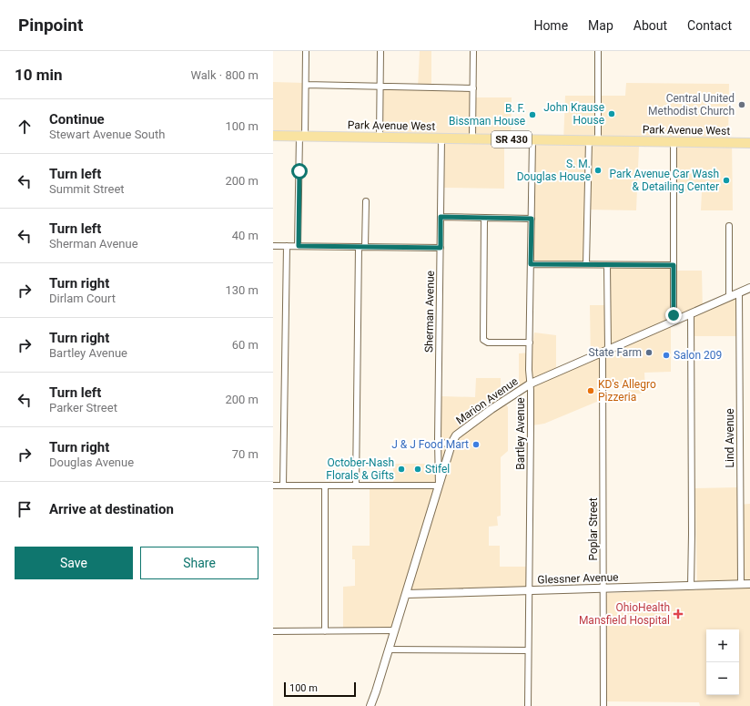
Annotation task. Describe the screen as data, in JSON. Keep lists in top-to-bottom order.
{
  "streets": {
    "main road": ["Park Avenue West", "SR 430"],
    "street": [
      "Sherman Avenue",
      "Marion Avenue",
      "Bartley Avenue",
      "Lind Avenue",
      "Poplar Street",
      "Glessner Avenue"
    ]
  },
  "crossings": [
    ["Park Avenue West", "Sherman Avenue"],
    ["Park Avenue West", "Bartley Avenue"],
    ["Sherman Avenue", "Marion Avenue"],
    ["Marion Avenue", "Bartley Avenue"],
    ["Marion Avenue", "Lind Avenue"],
    ["Marion Avenue", "Poplar Street"],
    ["Marion Avenue", "Glessner Avenue"],
    ["Bartley Avenue", "Glessner Avenue"],
    ["Lind Avenue", "Glessner Avenue"],
    ["Poplar Street", "Glessner Avenue"]
  ],
  "places": {
    "other": [
      "Central United Methodist Church",
      "John Krause House",
      "B. F. Bissman House",
      "S. M. Douglas House",
      "Park Avenue Car Wash & Detailing Center",
      "State Farm",
      "Salon 209",
      "KD's Allegro Pizzeria",
      "J & J Food Mart",
      "October-Nash Florals & Gifts",
      "Stifel"
    ],
    "health": ["OhioHealth Mansfield Hospital"]
  },
  "scale_bar": "100 m",
  "page": {
    "header": "Pinpoint",
    "nav": [
      "Home",
      "Map",
      "About",
      "Contact"
    ],
    "heading": ["10 min", "Walk · 800 m"],
    "list": [
      ["Continue", "Stewart Avenue South", "100 m"],
      ["Turn left", "Summit Street", "200 m"],
      ["Turn left", "Sherman Avenue", "40 m"],
      ["Turn right", "Dirlam Court", "130 m"],
      ["Turn right", "Bartley Avenue", "60 m"],
      ["Turn left", "Parker Street", "200 m"],
      ["Turn right", "Douglas Avenue", "70 m"],
      "Arrive at destination"
    ],
    "buttons": ["Save", "Share"],
    "map_buttons": ["+", "−"],
    "scale": "100 m"
  }
}
